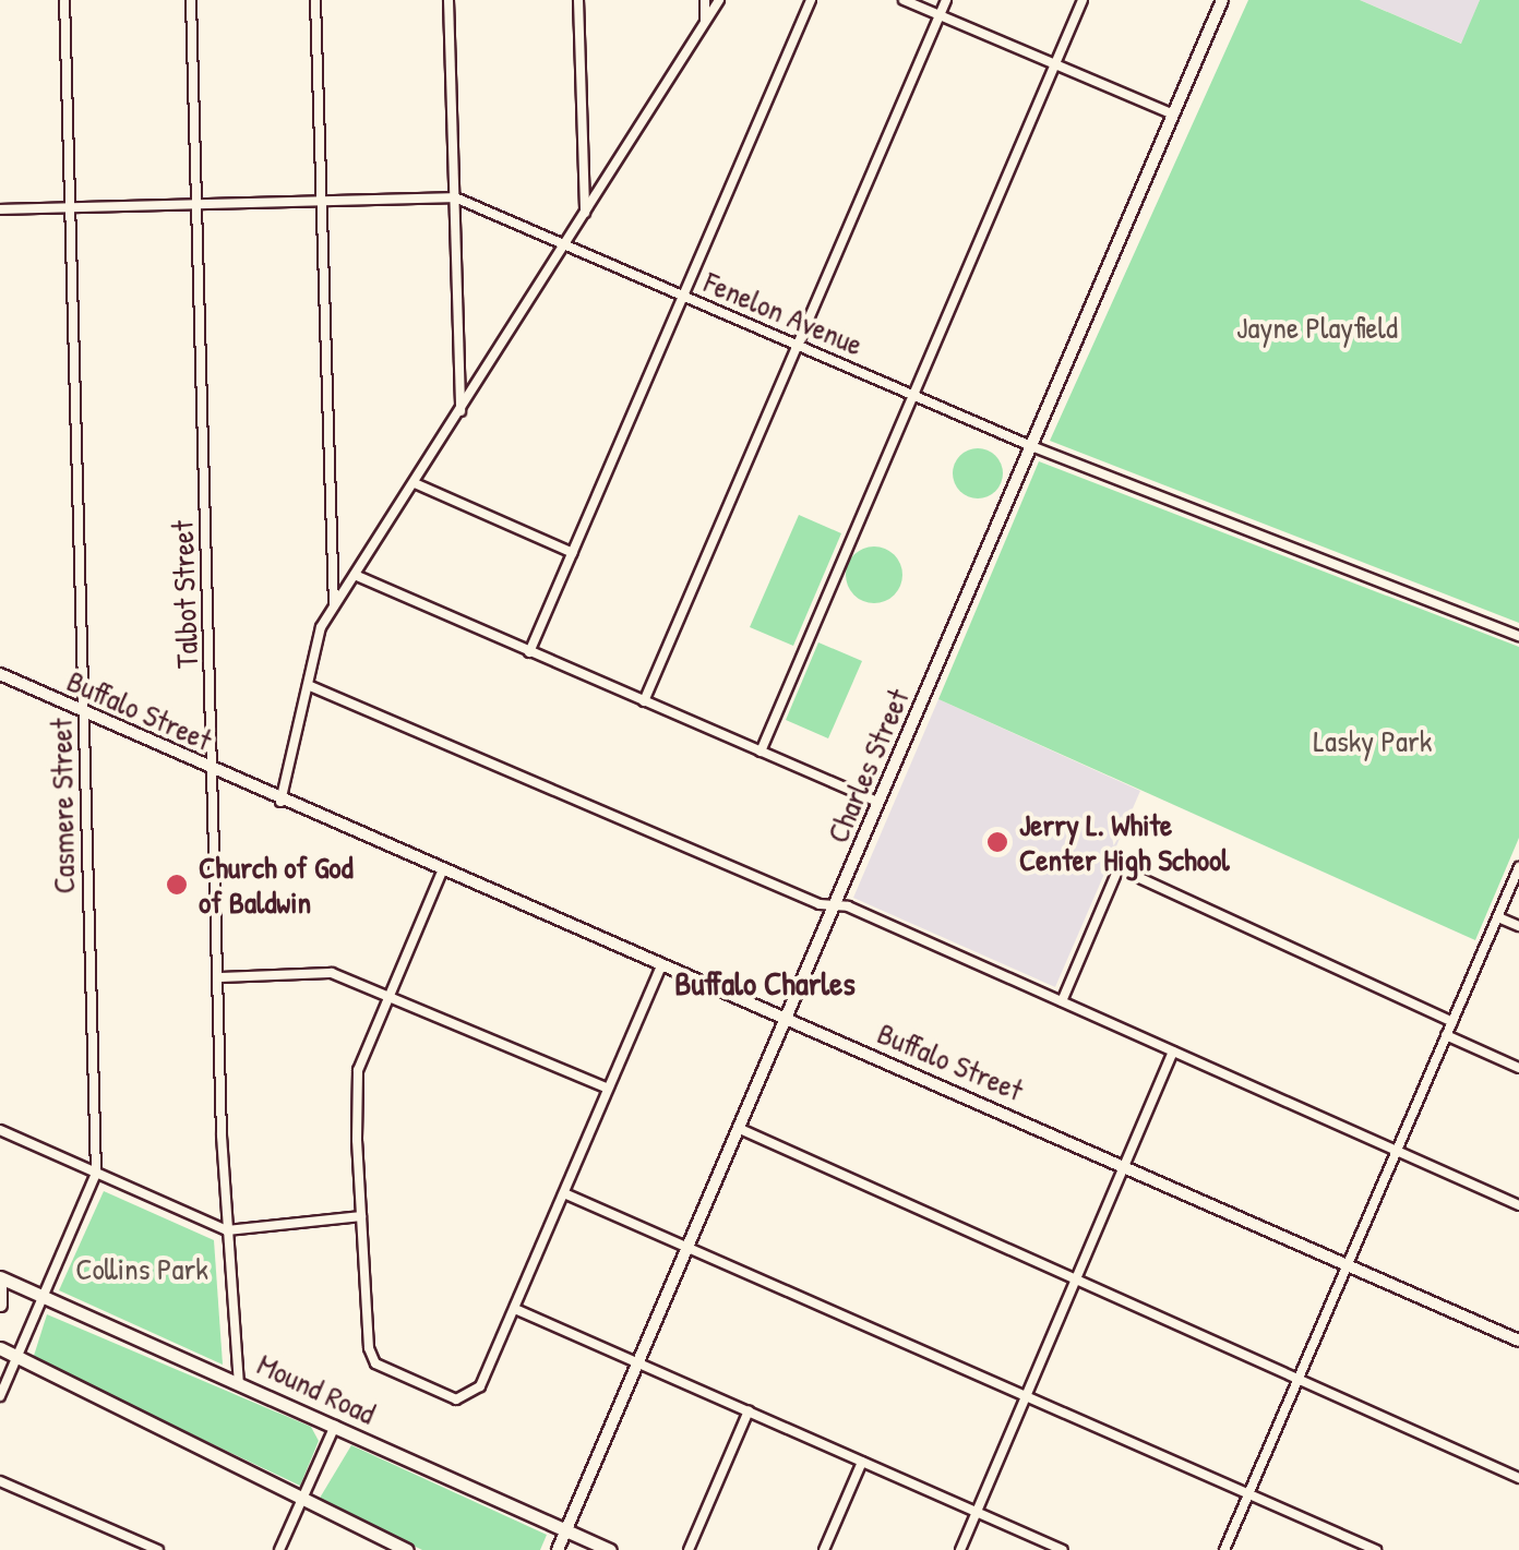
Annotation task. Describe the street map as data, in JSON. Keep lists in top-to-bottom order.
{
  "streets": {
    "main road": ["Mound Road"],
    "street": [
      "Fenelon Avenue",
      "Talbot Street",
      "Buffalo Street",
      "Charles Street",
      "Casmere Street"
    ]
  },
  "crossings": [
    ["Fenelon Avenue", "Talbot Street"],
    ["Fenelon Avenue", "Charles Street"],
    ["Fenelon Avenue", "Casmere Street"],
    ["Talbot Street", "Buffalo Street"],
    ["Talbot Street", "Mound Road"],
    ["Buffalo Street", "Charles Street"],
    ["Buffalo Street", "Casmere Street"],
    ["Charles Street", "Mound Road"],
    ["Casmere Street", "Mound Road"]
  ],
  "districts": ["Buffalo Charles"],
  "parks": ["Jayne Playfield", "Lasky Park", "Collins Park"],
  "places": ["Jerry L. White Center High School", "Church of God of Baldwin"]
}
